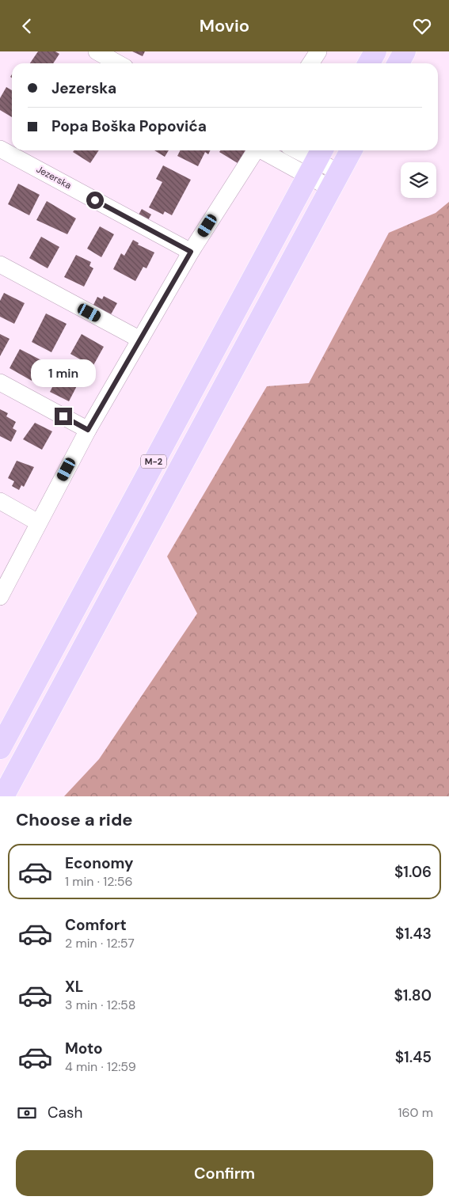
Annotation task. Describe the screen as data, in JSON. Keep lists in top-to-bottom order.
{
  "streets": {
    "main road": ["M-2"],
    "street": ["Jezerska"]
  },
  "page": {
    "header": "Movio",
    "banner": ["Jezerska", "Popa Boška Popovića"],
    "bubble": "1 min",
    "heading": "Choose a ride",
    "list": [
      {
        "name": "Economy",
        "note": "1 min · 12:56",
        "value": "$1.06"
      },
      {
        "name": "Comfort",
        "note": "2 min · 12:57",
        "value": "$1.43"
      },
      {
        "name": "XL",
        "note": "3 min · 12:58",
        "value": "$1.80"
      },
      {
        "name": "Moto",
        "note": "4 min · 12:59",
        "value": "$1.45"
      }
    ],
    "pay": ["Cash", "160 m"],
    "buttons": "Confirm"
  }
}
